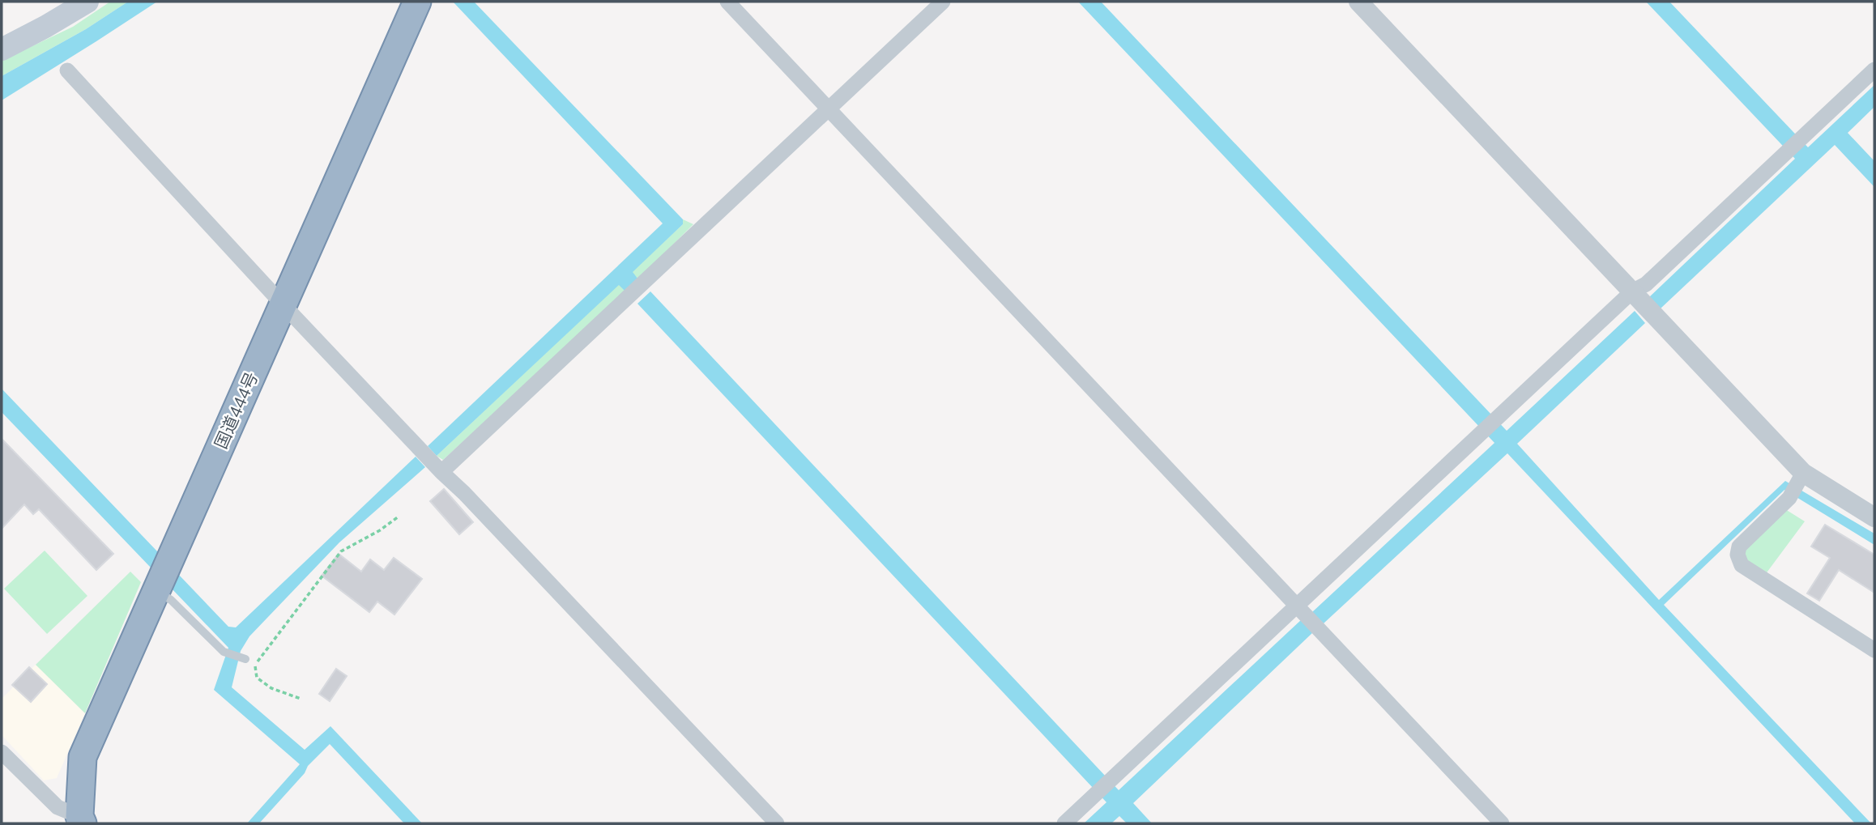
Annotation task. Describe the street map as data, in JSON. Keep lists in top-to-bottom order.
{
  "streets": {
    "highway": ["国道444号"]
  }
}
